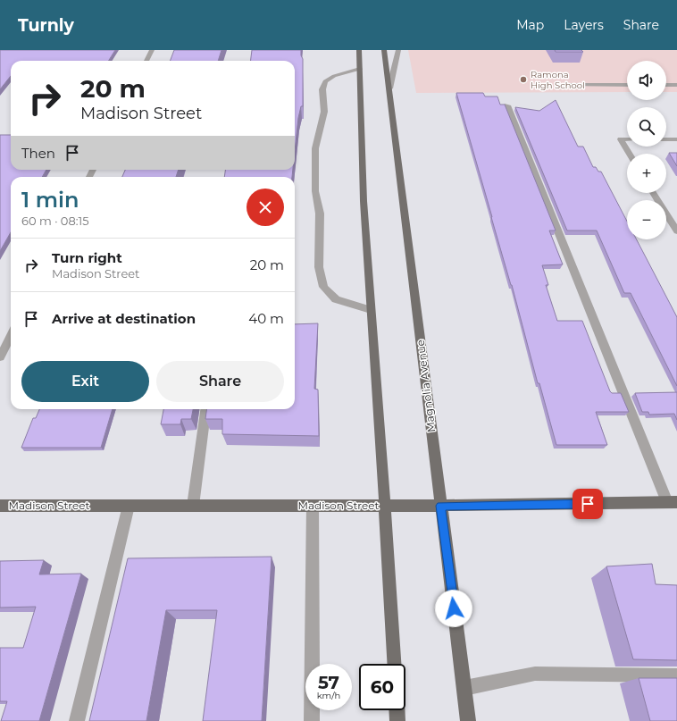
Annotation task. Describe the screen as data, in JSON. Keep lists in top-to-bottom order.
{
  "streets": {
    "main road": ["Magnolia Avenue", "Madison Street"]
  },
  "crossings": [
    ["Magnolia Avenue", "Madison Street"]
  ],
  "places": ["Ramona High School"],
  "page": {
    "header": "Turnly",
    "nav": ["Map", "Layers", "Share"],
    "map_buttons": ["+", "−"],
    "turn": ["20 m", "Madison Street"],
    "then": "Then",
    "heading": ["1 min", "60 m · 08:15"],
    "list": [
      {
        "name": "Turn right",
        "note": "Madison Street",
        "value": "20 m"
      },
      {
        "name": "Arrive at destination",
        "value": "40 m"
      }
    ],
    "buttons": ["Exit", "Share"],
    "speed": "57 km/h",
    "limit": "60"
  }
}
